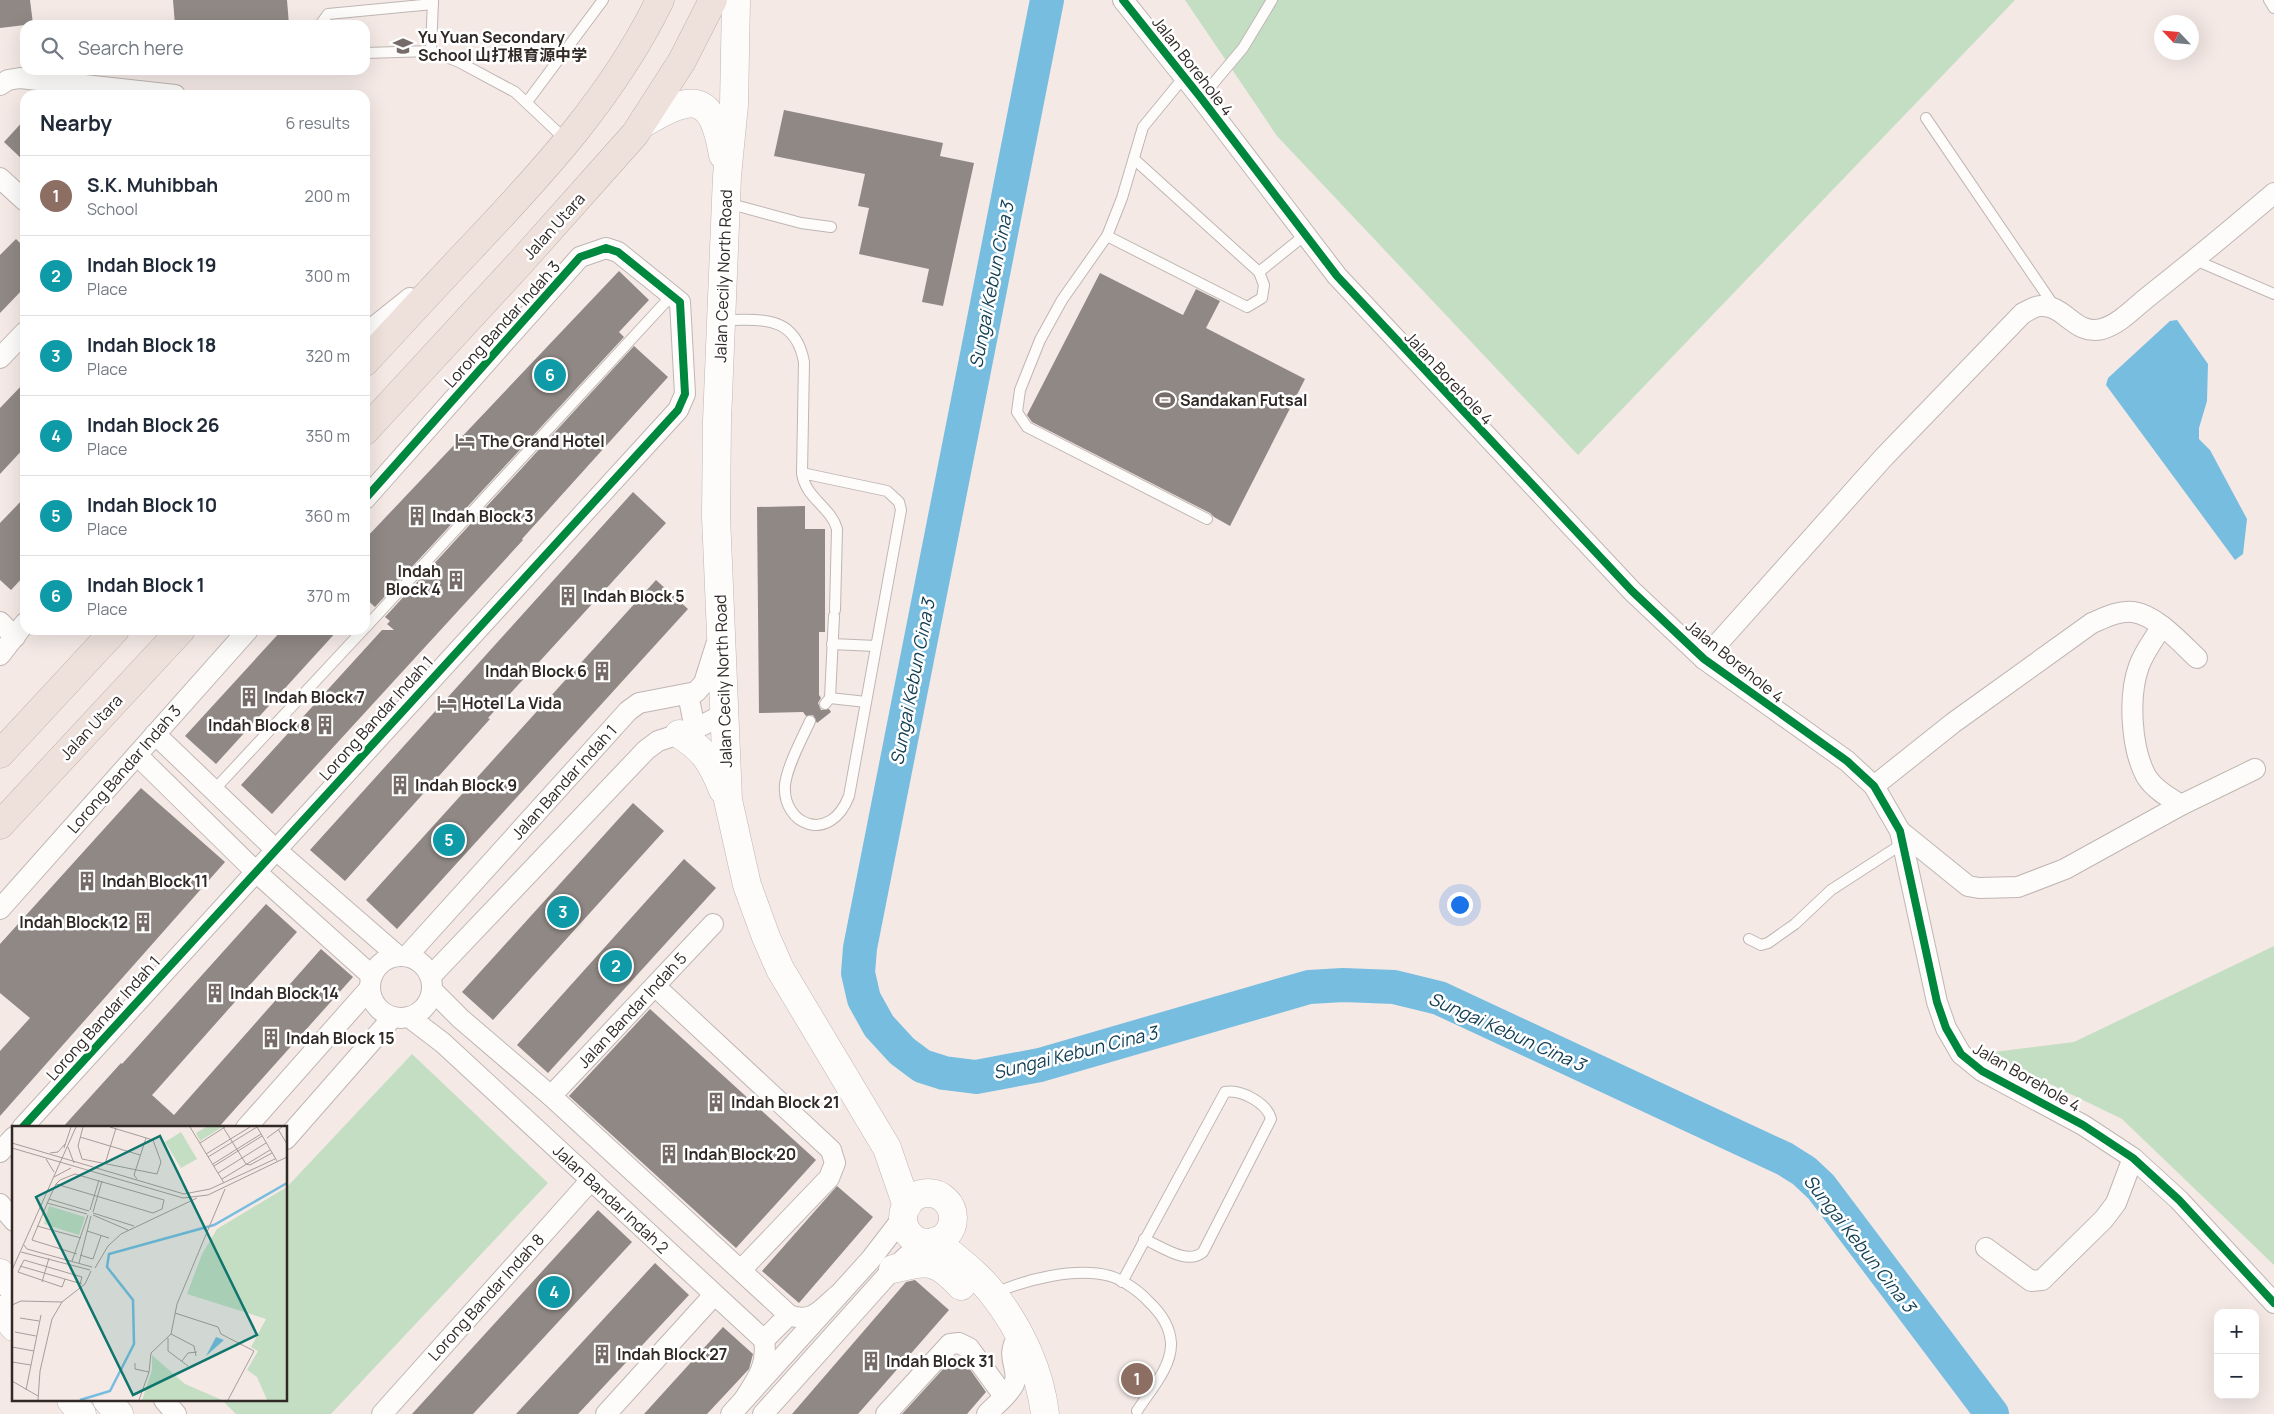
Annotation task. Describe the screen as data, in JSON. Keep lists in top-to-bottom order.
{
  "streets": {
    "highway": ["Jalan Utara"],
    "main road": ["Jalan Cecily North Road"],
    "street": [
      "Jalan Borehole 4",
      "Lorong Bandar Indah 3",
      "Lorong Bandar Indah 1",
      "Jalan Bandar Indah 1",
      "Jalan Bandar Indah 5",
      "Jalan Bandar Indah 2",
      "Lorong Bandar Indah 8"
    ]
  },
  "crossings": [
    ["Jalan Utara", "Jalan Cecily North Road"],
    ["Lorong Bandar Indah 3", "Lorong Bandar Indah 1"],
    ["Jalan Bandar Indah 1", "Jalan Bandar Indah 2"],
    ["Jalan Bandar Indah 2", "Lorong Bandar Indah 8"]
  ],
  "water": ["Sungai Kebun Cina 3"],
  "places": {
    "school or university": ["Yu Yuan Secondary School 山打根育源中学"],
    "sports": ["Sandakan Futsal"],
    "hotel": ["The Grand Hotel", "Hotel La Vida"],
    "building": [
      "Indah Block 3",
      "Indah Block 4",
      "Indah Block 5",
      "Indah Block 6",
      "Indah Block 7",
      "Indah Block 8",
      "Indah Block 9",
      "Indah Block 11",
      "Indah Block 12",
      "Indah Block 14",
      "Indah Block 15",
      "Indah Block 21",
      "Indah Block 20",
      "Indah Block 27",
      "Indah Block 31"
    ]
  },
  "north": "top left",
  "page": {
    "search": "Search here",
    "heading": ["Nearby", "6 results"],
    "list": [
      {
        "mark": "1",
        "name": "S.K. Muhibbah",
        "note": "School",
        "value": "200 m"
      },
      {
        "mark": "2",
        "name": "Indah Block 19",
        "note": "Place",
        "value": "300 m"
      },
      {
        "mark": "3",
        "name": "Indah Block 18",
        "note": "Place",
        "value": "320 m"
      },
      {
        "mark": "4",
        "name": "Indah Block 26",
        "note": "Place",
        "value": "350 m"
      },
      {
        "mark": "5",
        "name": "Indah Block 10",
        "note": "Place",
        "value": "360 m"
      },
      {
        "mark": "6",
        "name": "Indah Block 1",
        "note": "Place",
        "value": "370 m"
      }
    ],
    "pins": [
      "6",
      "5",
      "3",
      "2",
      "4",
      "1"
    ],
    "map_buttons": ["+", "−"]
  }
}
